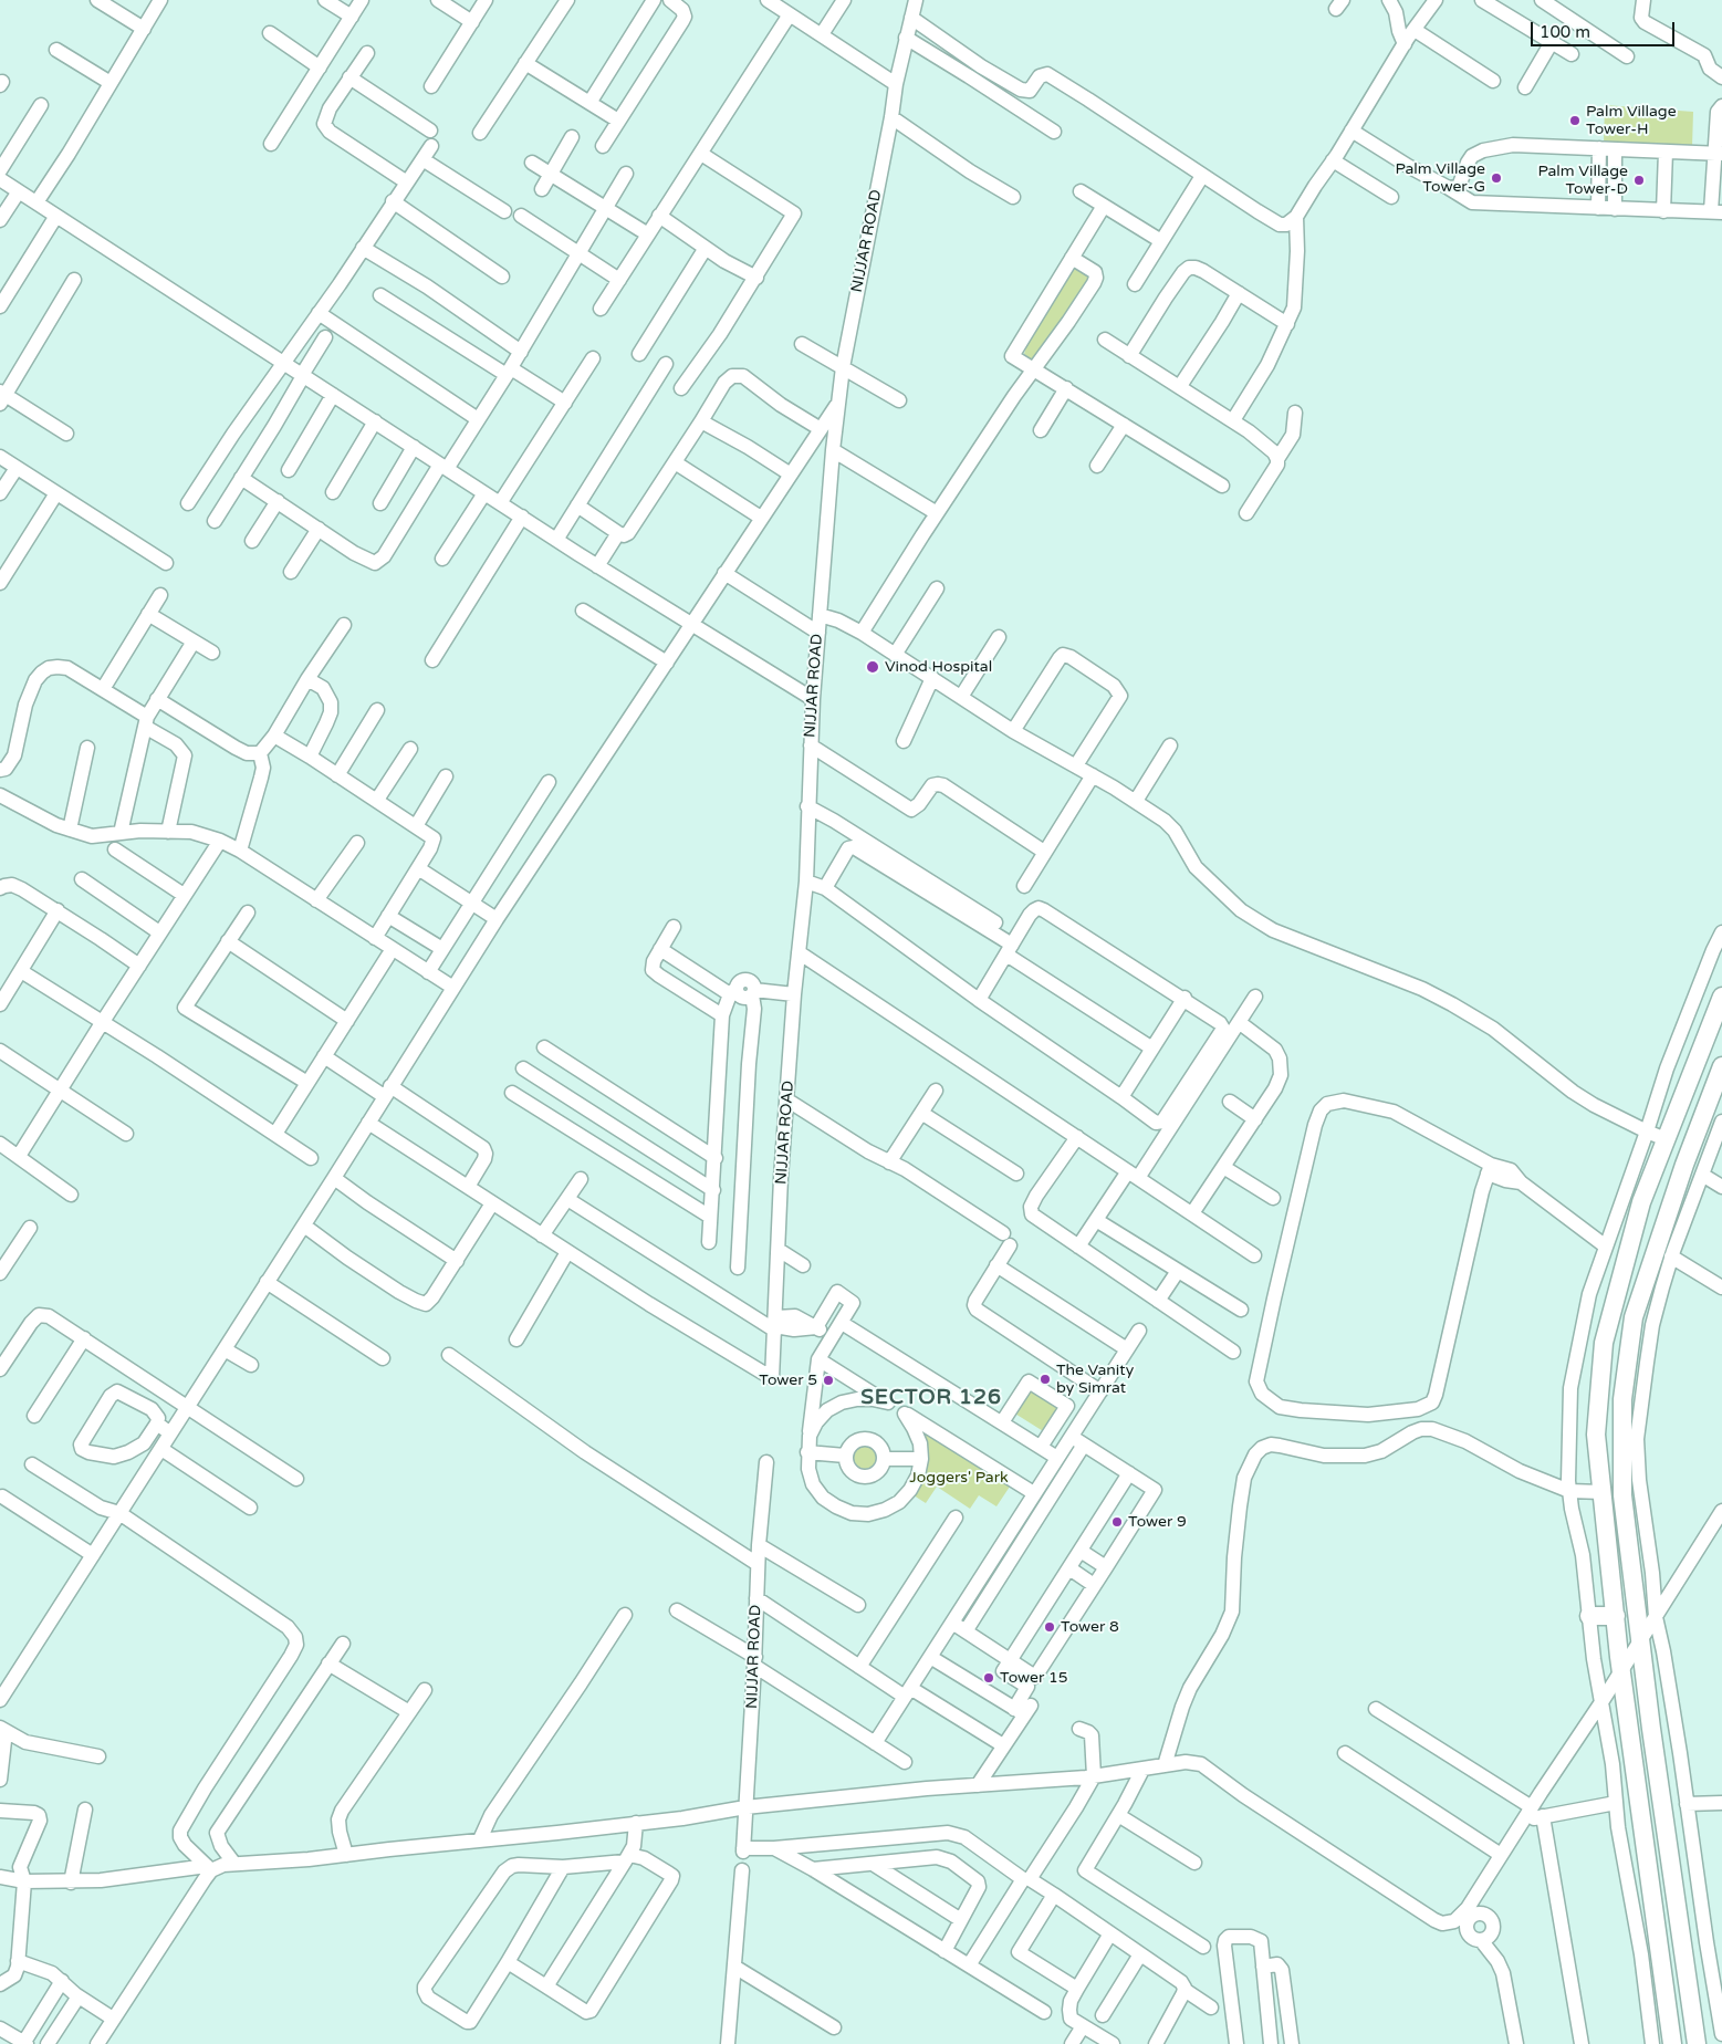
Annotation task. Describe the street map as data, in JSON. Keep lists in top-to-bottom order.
{
  "streets": {
    "street": ["NIJJAR ROAD"]
  },
  "districts": ["SECTOR 126"],
  "parks": ["Joggers' Park"],
  "places": [
    "Palm Village Tower-H",
    "Palm Village Tower-G",
    "Palm Village Tower-D",
    "Vinod Hospital",
    "The Vanity by Simrat",
    "Tower 5",
    "Tower 9",
    "Tower 8",
    "Tower 15"
  ],
  "scale_bar": "100 m"
}
